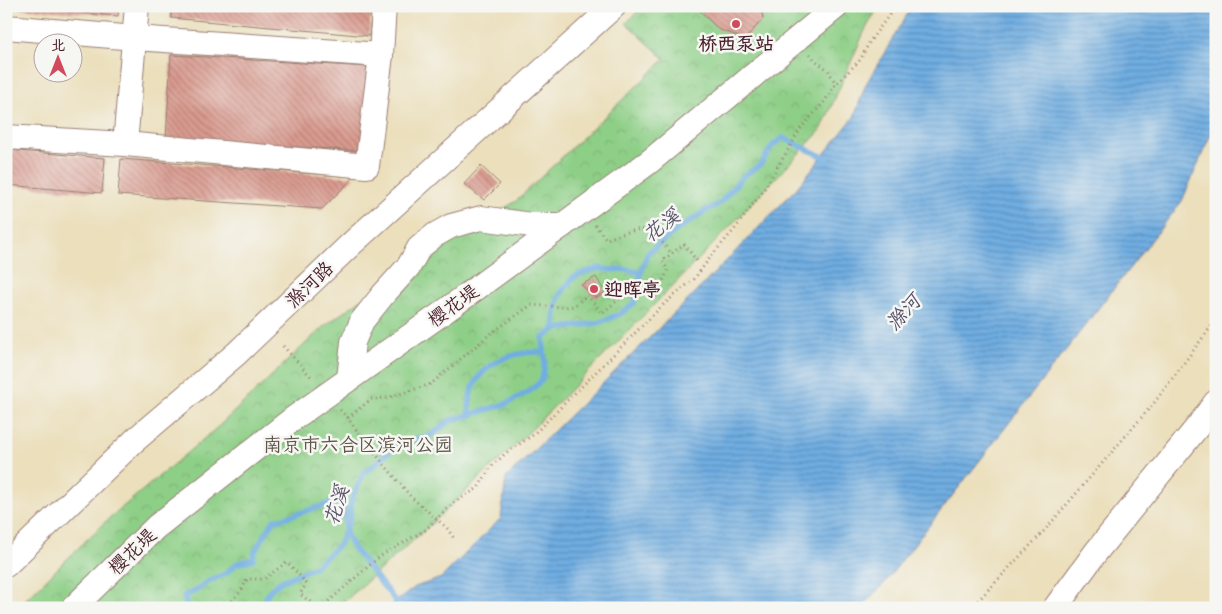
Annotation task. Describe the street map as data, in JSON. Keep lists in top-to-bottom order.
{
  "streets": {
    "street": ["滁河路", "樱花堤"]
  },
  "water": ["花溪", "滁河"],
  "parks": ["南京市六合区滨河公园"],
  "places": ["桥西泵站", "迎晖亭"],
  "north": "top"
}
